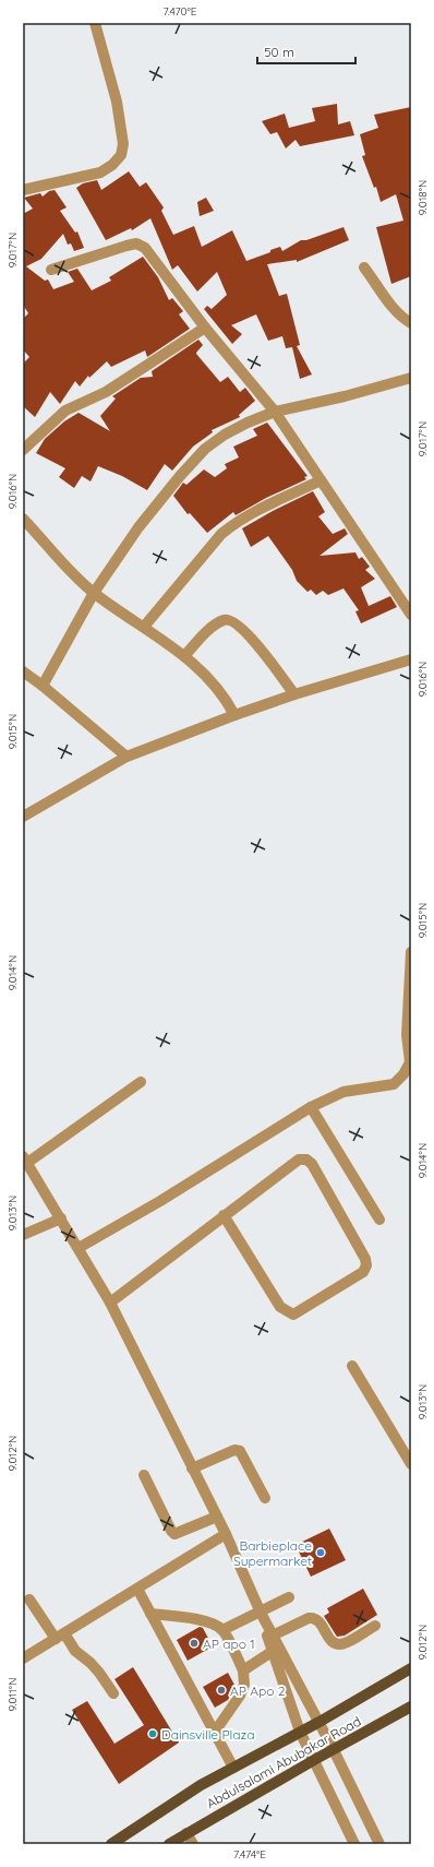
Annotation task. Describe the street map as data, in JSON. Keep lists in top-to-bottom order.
{
  "streets": {
    "main road": ["Abdulsalami Abubakar Road"]
  },
  "places": [
    "Barbieplace Supermarket",
    "AP apo 1",
    "AP Apo 2",
    "Dainsville Plaza"
  ],
  "scale_bar": "50 m",
  "coordinates": [
    "7.470°E",
    "9.018°N",
    "9.017°N",
    "9.016°N",
    "9.015°N",
    "9.014°N",
    "9.013°N",
    "9.012°N",
    "9.011°N",
    "7.474°E"
  ]
}
